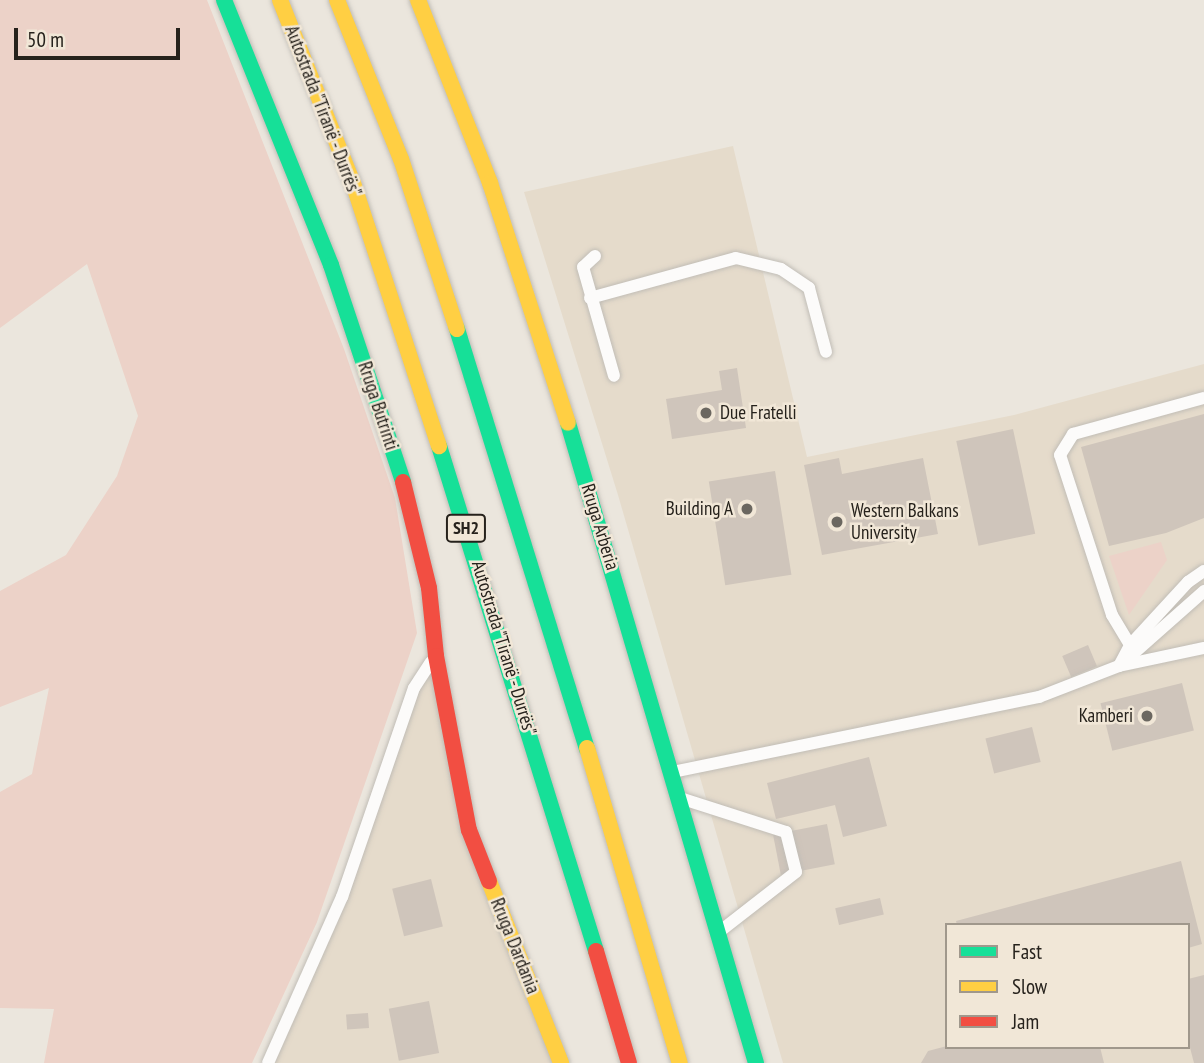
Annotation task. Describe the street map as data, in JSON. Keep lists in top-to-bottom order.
{
  "streets": {
    "main road": [
      "Autostrada \"Tiranë - Durrës\"",
      "Rruga Butrinti",
      "Rruga Arberia",
      "SH2",
      "Rruga Dardania"
    ]
  },
  "crossings": [
    ["Rruga Butrinti", "Rruga Dardania"]
  ],
  "places": [
    "Due Fratelli",
    "Building A",
    "Western Balkans University",
    "Kamberi"
  ],
  "legend": ["Fast", "Slow", "Jam"],
  "scale_bar": "50 m"
}
